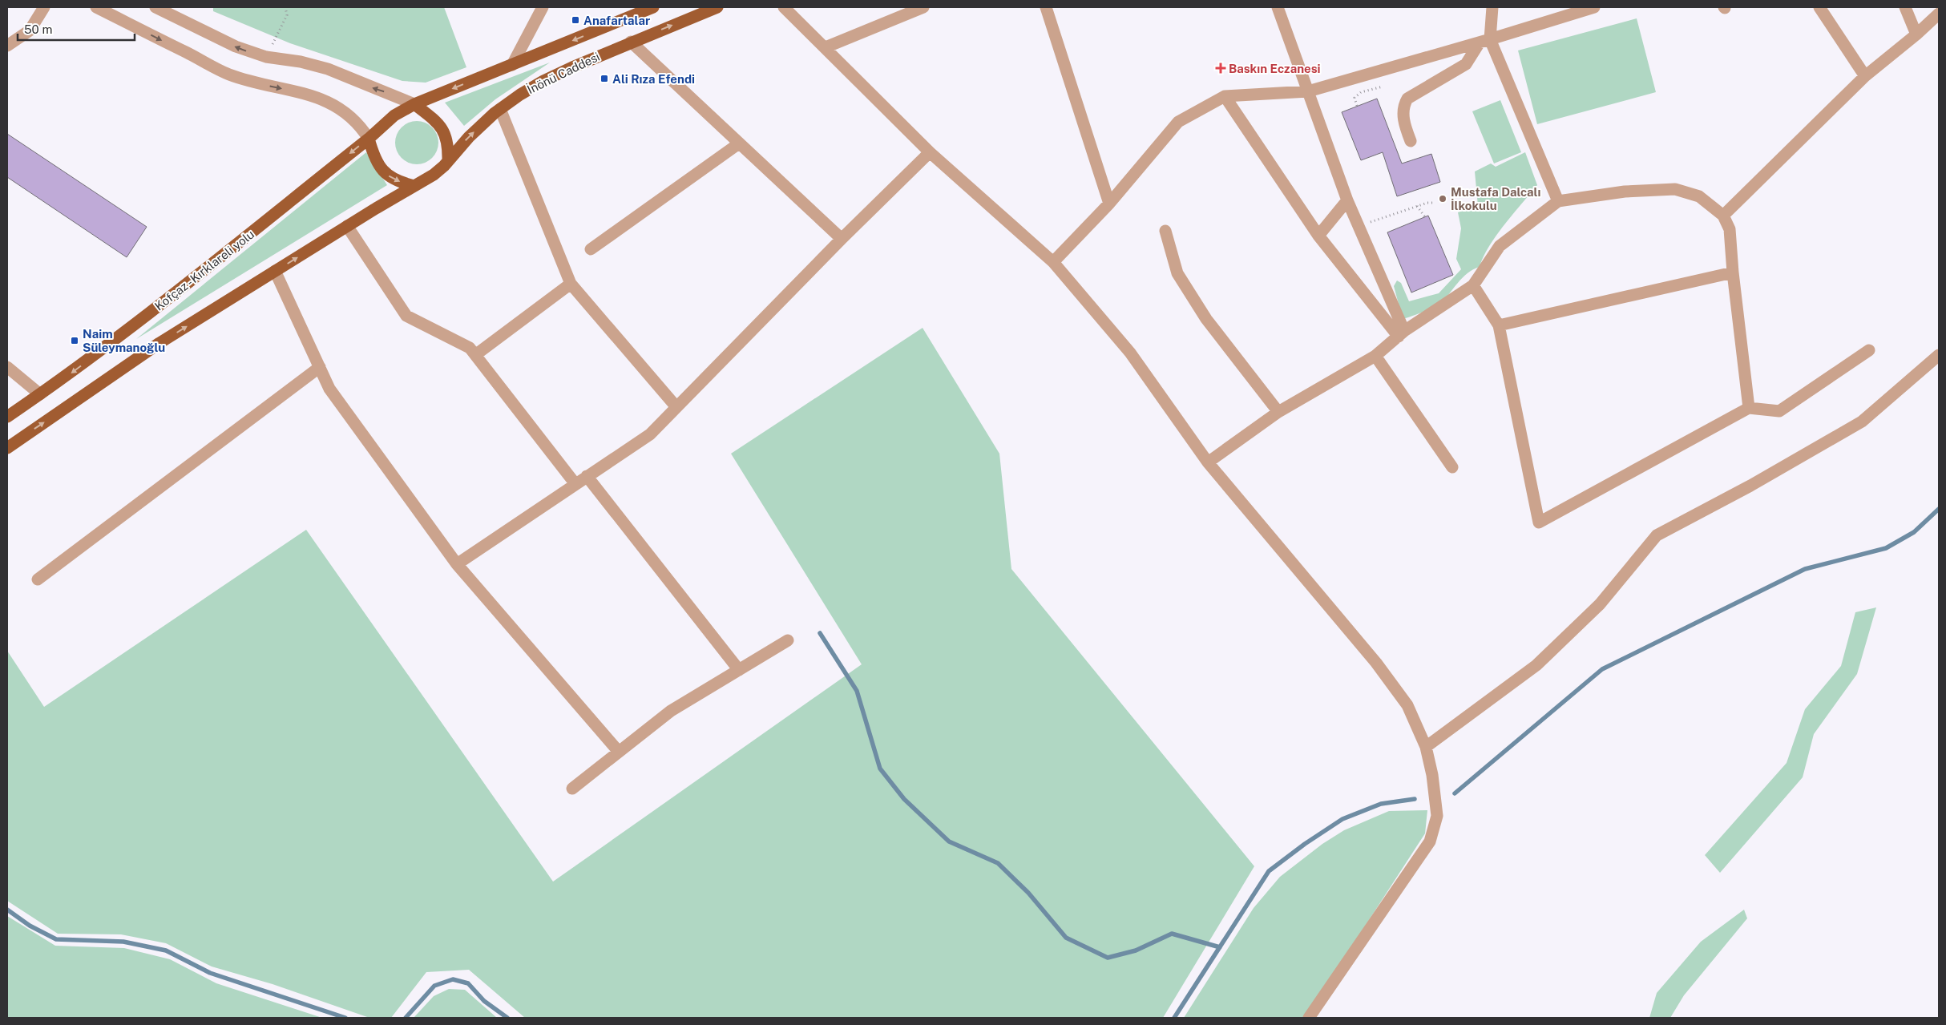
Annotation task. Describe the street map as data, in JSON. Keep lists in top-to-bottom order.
{
  "streets": {
    "main road": ["İnönü Caddesi", "Kofçaz - Kırklareli yolu"]
  },
  "crossings": [
    ["İnönü Caddesi", "Kofçaz - Kırklareli yolu"]
  ],
  "places": {
    "transit": ["Anafartalar", "Ali Rıza Efendi", "Naim Süleymanoğlu"],
    "health": ["Baskın Eczanesi"],
    "other": ["Mustafa Dalcalı İlkokulu"]
  },
  "scale_bar": "50 m"
}
